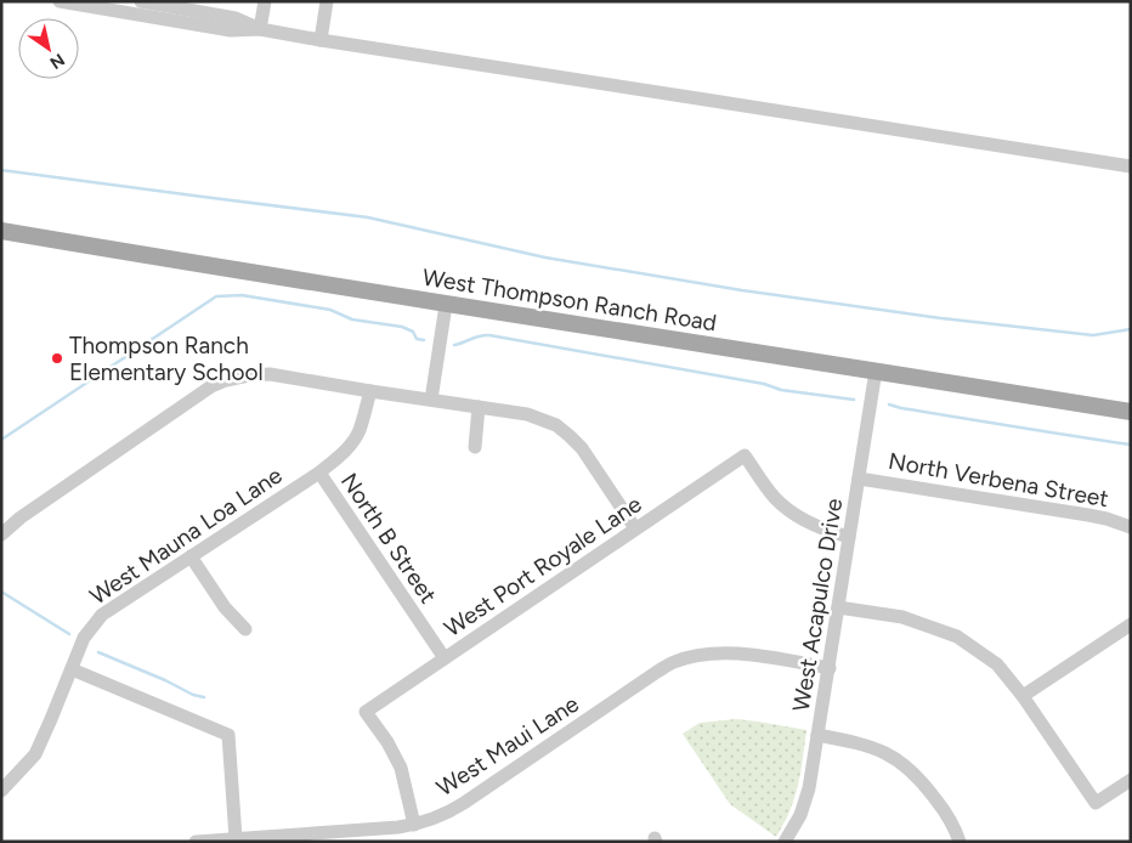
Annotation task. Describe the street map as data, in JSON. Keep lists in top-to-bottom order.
{
  "streets": {
    "main road": ["West Thompson Ranch Road"],
    "street": [
      "North Verbena Street",
      "West Mauna Loa Lane",
      "North B Street",
      "West Port Royale Lane",
      "West Acapulco Drive",
      "West Maui Lane"
    ]
  },
  "crossings": [
    ["West Thompson Ranch Road", "West Acapulco Drive"],
    ["North Verbena Street", "West Acapulco Drive"],
    ["West Mauna Loa Lane", "North B Street"],
    ["North B Street", "West Port Royale Lane"],
    ["West Port Royale Lane", "West Acapulco Drive"],
    ["West Port Royale Lane", "West Maui Lane"],
    ["West Acapulco Drive", "West Maui Lane"]
  ],
  "places": ["Thompson Ranch Elementary School"],
  "north": "bottom right"
}
